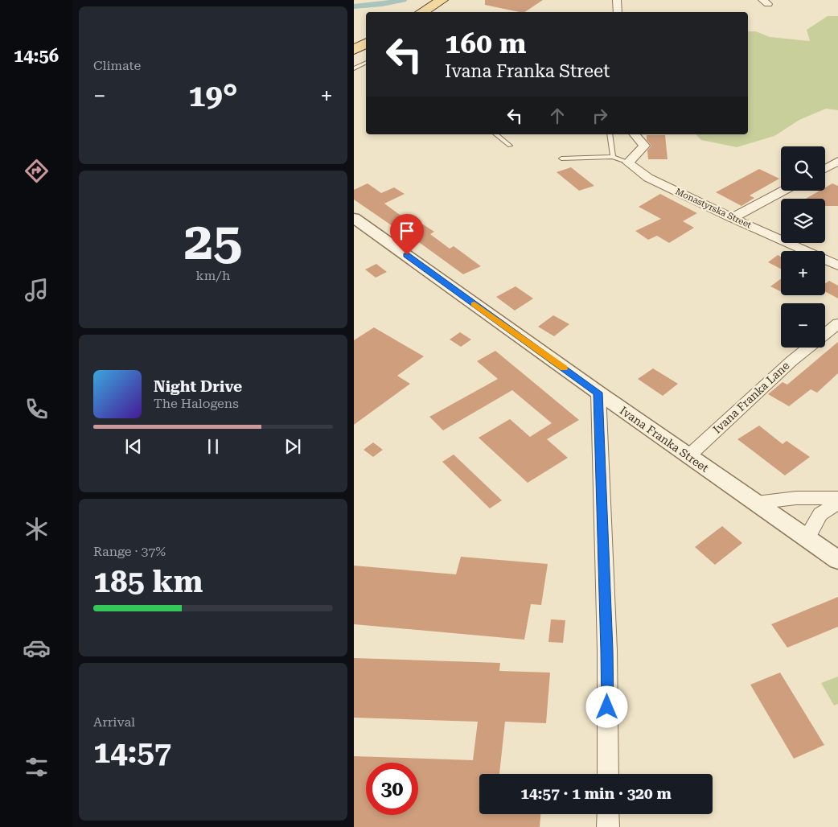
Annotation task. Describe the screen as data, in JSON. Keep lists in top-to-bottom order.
{
  "streets": {
    "street": ["Monastyrska Street", "Ivana Franka Lane", "Ivana Franka Street"]
  },
  "crossings": [
    ["Ivana Franka Lane", "Ivana Franka Street"]
  ],
  "page": {
    "tabs": "14:56",
    "tile": [
      "Climate",
      ["25", "km/h"],
      ["Range · 37%", "185 km"],
      ["Arrival", "14:57"]
    ],
    "turn": ["160 m", "Ivana Franka Street"],
    "heat": ["−", "19°", "+"],
    "map_buttons": ["+", "−"],
    "song": ["Night Drive", "The Halogens"],
    "limit": "30",
    "trip": "14:57 · 1 min · 320 m"
  }
}
